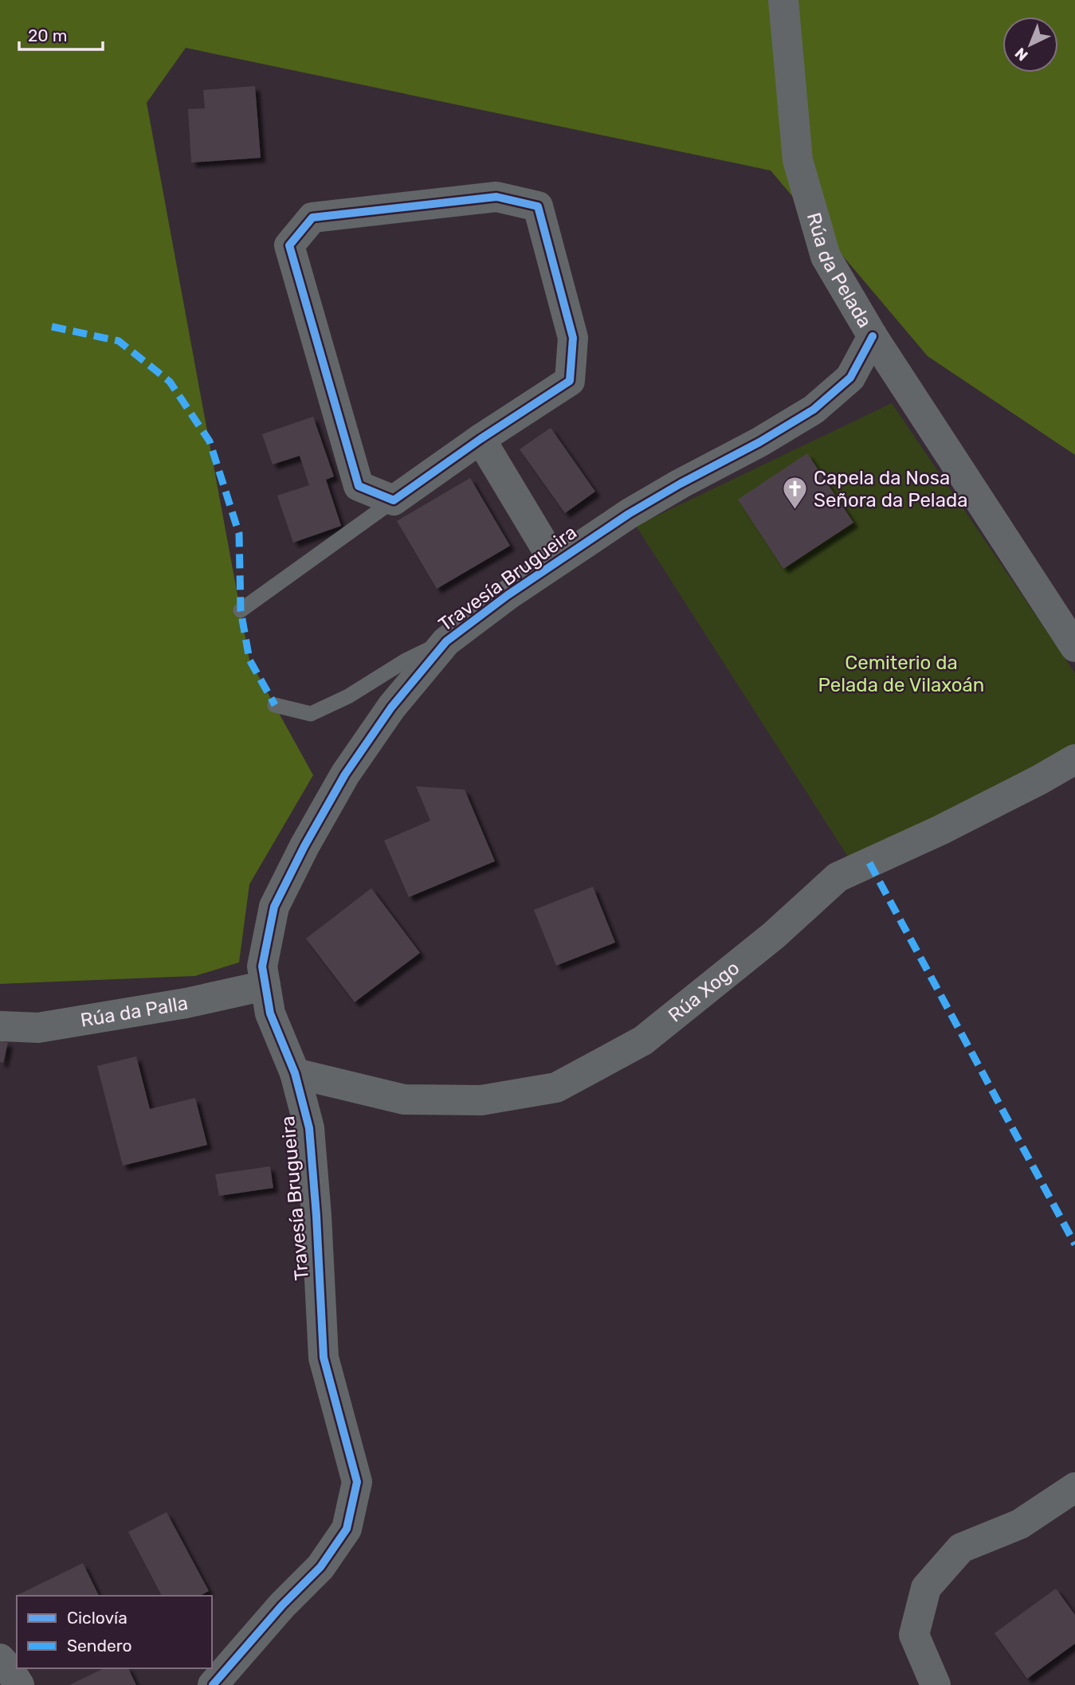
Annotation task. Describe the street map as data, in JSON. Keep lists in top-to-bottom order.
{
  "streets": {
    "street": [
      "Rúa da Pelada",
      "Travesía Brugueira",
      "Rúa Xogo",
      "Rúa da Palla"
    ]
  },
  "crossings": [
    ["Rúa da Pelada", "Travesía Brugueira"],
    ["Travesía Brugueira", "Rúa Xogo"],
    ["Travesía Brugueira", "Rúa da Palla"]
  ],
  "parks": ["Cemiterio da Pelada de Vilaxoán"],
  "places": {
    "church": ["Capela da Nosa Señora da Pelada"]
  },
  "legend": ["Ciclovía", "Sendero"],
  "scale_bar": "20 m",
  "north": "bottom left"
}
